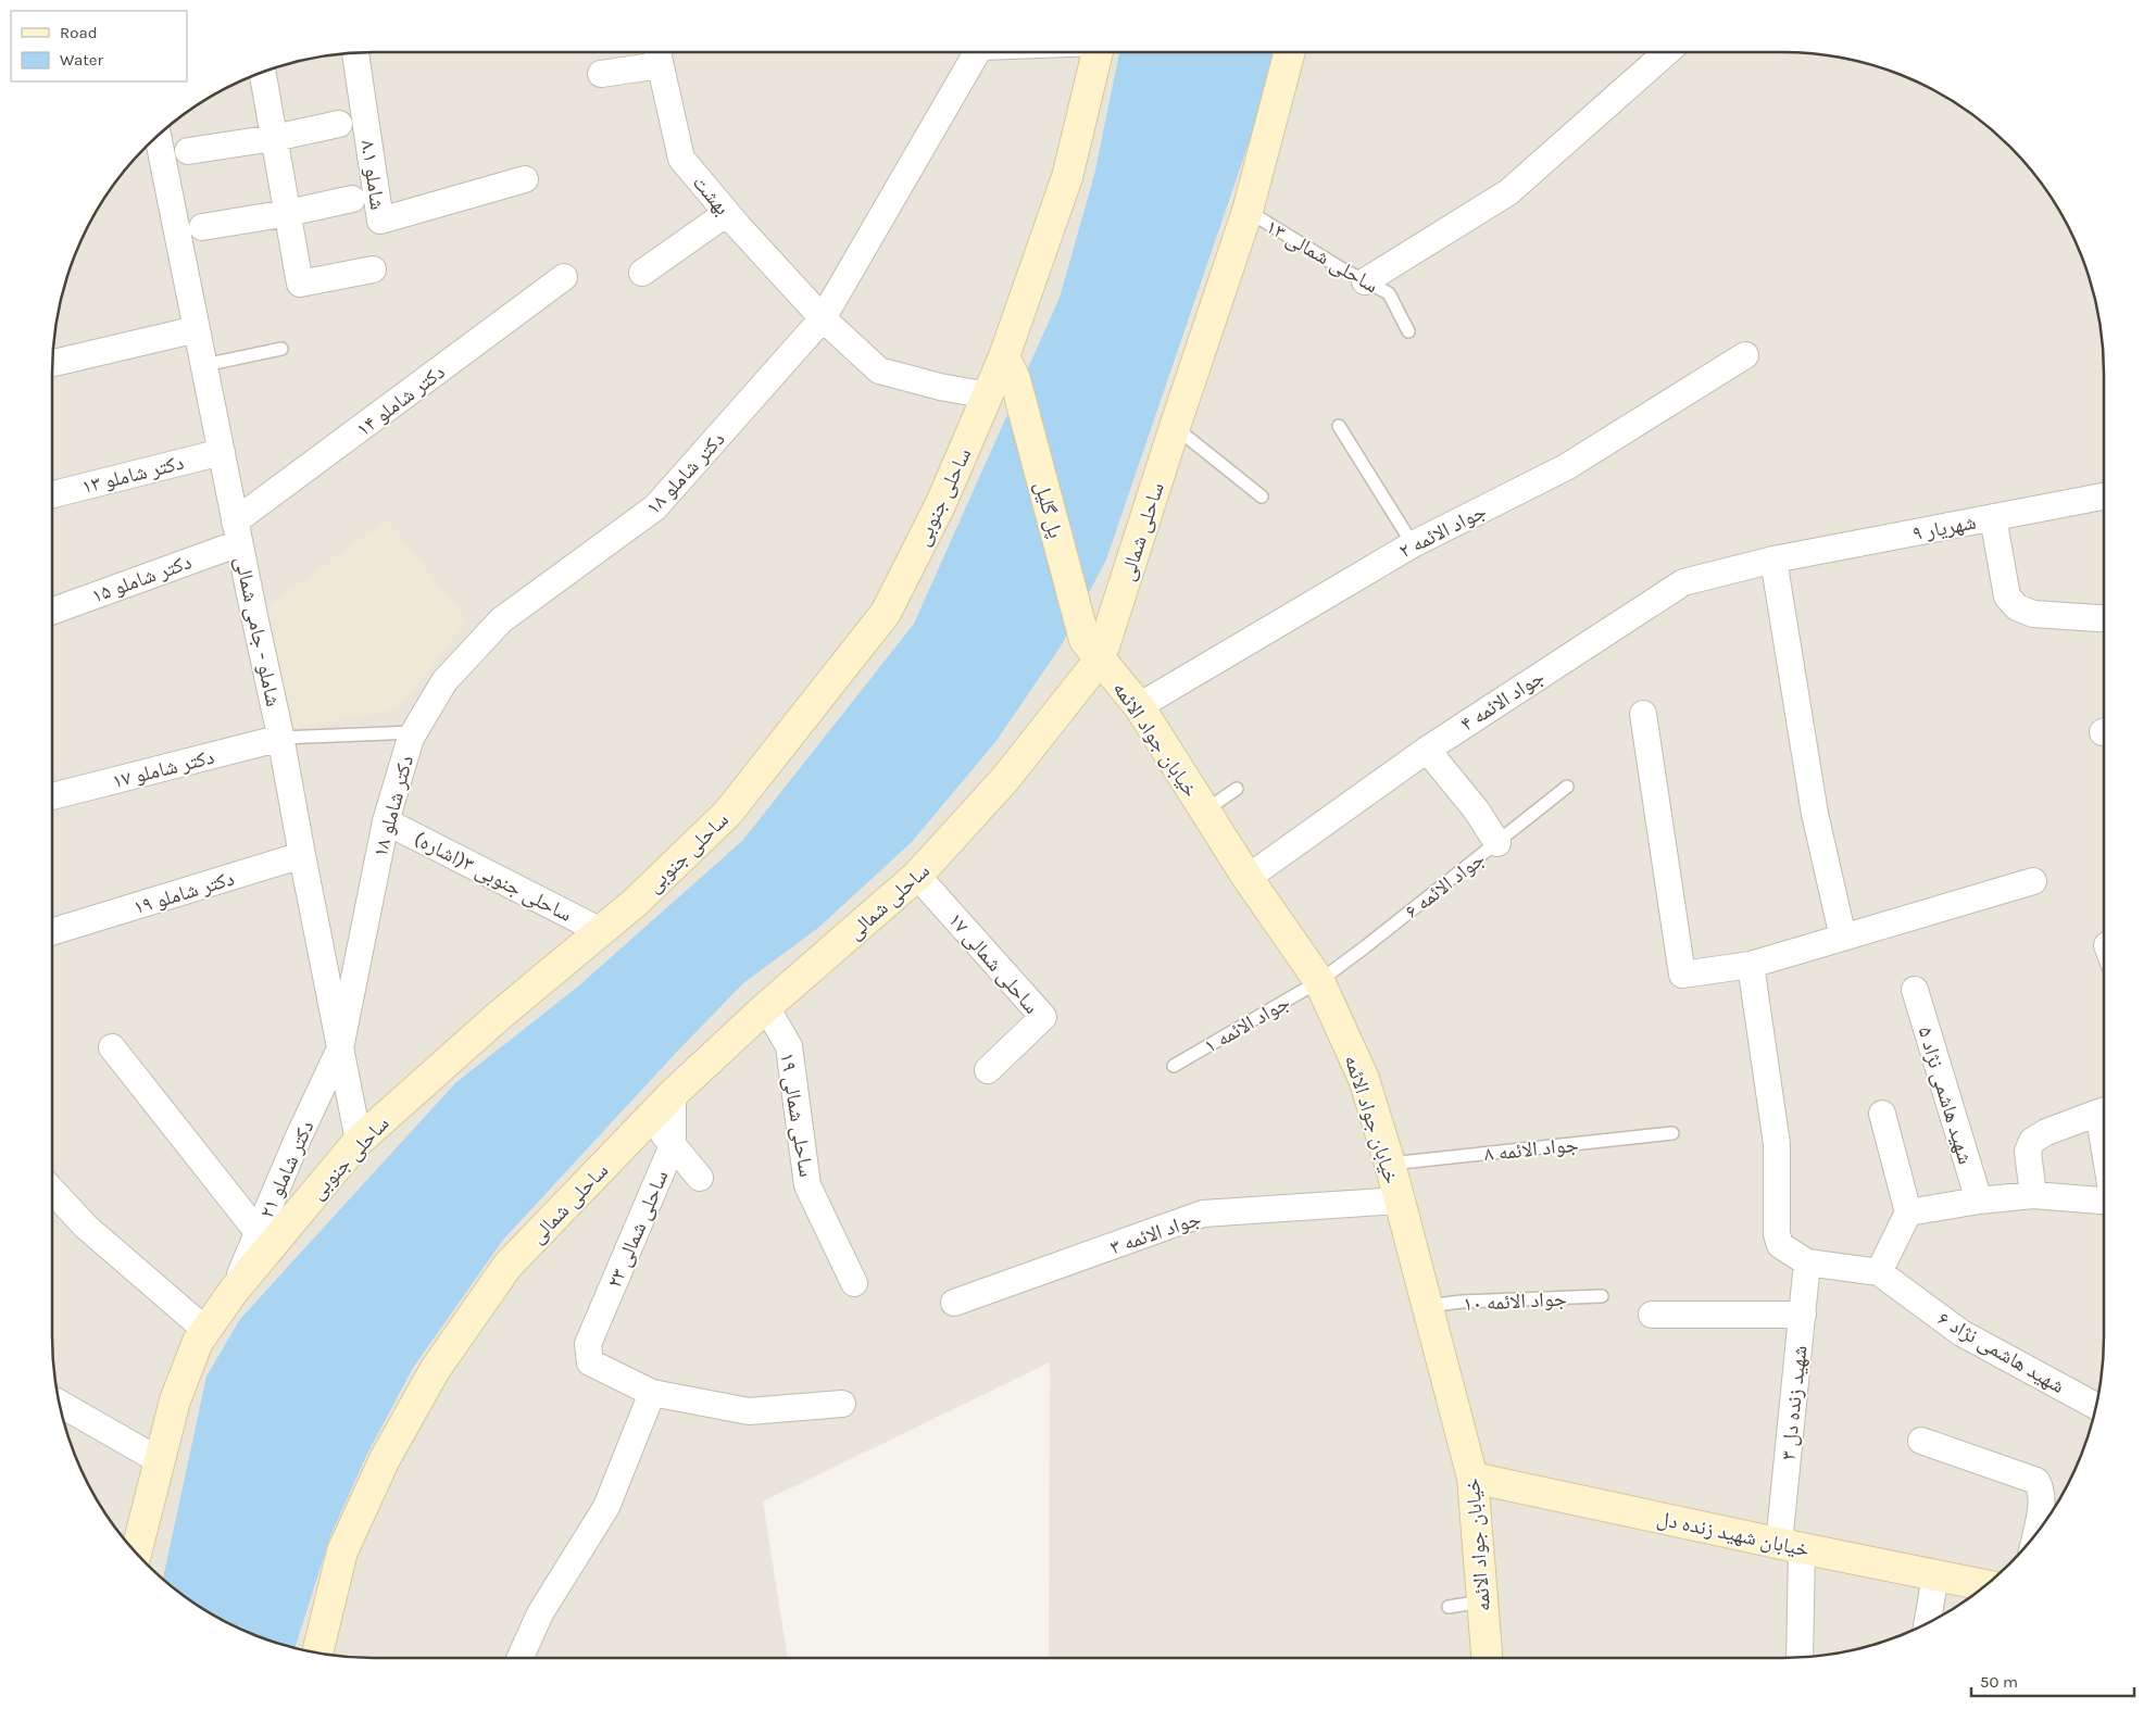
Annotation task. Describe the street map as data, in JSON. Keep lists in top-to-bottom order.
{
  "streets": {
    "street": [
      "شاملو ۸.۱",
      "بهشت",
      "دکتر شاملو ۱۴",
      "دکتر شاملو ۱۸",
      "دکتر شاملو ۱۳",
      "ساحلی جنوبی",
      "پل گلیل",
      "شهریار ۹",
      "جواد الائمه ۲",
      "ساحلی شمالی",
      "دکتر شاملو ۱۵",
      "شاملو - جامی شمالی",
      "جواد الائمه ۴",
      "خیابان جواد الائمه",
      "دکتر شاملو ۱۷",
      "ساحلی جنوبی ۳(اشاره)",
      "دکتر شاملو ۱۹",
      "ساحلی شمالی ۱۷",
      "شهید هاشمی نژاد ۵",
      "ساحلی شمالی ۱۹",
      "دکتر شاملو ۲۱",
      "ساحلی شمالی ۲۳",
      "جواد الائمه ۳",
      "شهید هاشمی نژاد ۶",
      "شهید زنده دل ۳",
      "خیابان شهید زنده دل"
    ],
    "lane": [
      "ساحلی شمالی ۱۳",
      "جواد الائمه ۶",
      "جواد الائمه ۱",
      "جواد الائمه ۸",
      "جواد الائمه ۱۰"
    ]
  },
  "crossings": [
    ["بهشت", "دکتر شاملو ۱۸"],
    ["بهشت", "ساحلی جنوبی"],
    ["ساحلی شمالی ۱۳", "ساحلی شمالی"],
    ["دکتر شاملو ۱۴", "دکتر شاملو ۱۵"],
    ["دکتر شاملو ۱۴", "شاملو - جامی شمالی"],
    ["دکتر شاملو ۱۸", "شاملو - جامی شمالی"],
    ["دکتر شاملو ۱۸", "ساحلی جنوبی ۳(اشاره)"],
    ["دکتر شاملو ۱۸", "دکتر شاملو ۲۱"],
    ["دکتر شاملو ۱۳", "شاملو - جامی شمالی"],
    ["ساحلی جنوبی", "پل گلیل"],
    ["ساحلی جنوبی", "شاملو - جامی شمالی"],
    ["ساحلی جنوبی", "ساحلی جنوبی ۳(اشاره)"],
    ["ساحلی جنوبی", "دکتر شاملو ۲۱"],
    ["پل گلیل", "ساحلی شمالی"],
    ["پل گلیل", "خیابان جواد الائمه"],
    ["شهریار ۹", "جواد الائمه ۴"],
    ["جواد الائمه ۲", "خیابان جواد الائمه"],
    ["ساحلی شمالی", "خیابان جواد الائمه"],
    ["ساحلی شمالی", "ساحلی شمالی ۱۷"],
    ["ساحلی شمالی", "ساحلی شمالی ۱۹"],
    ["ساحلی شمالی", "ساحلی شمالی ۲۳"],
    ["دکتر شاملو ۱۵", "شاملو - جامی شمالی"],
    ["شاملو - جامی شمالی", "دکتر شاملو ۱۷"],
    ["شاملو - جامی شمالی", "دکتر شاملو ۱۹"],
    ["شاملو - جامی شمالی", "دکتر شاملو ۲۱"],
    ["جواد الائمه ۴", "خیابان جواد الائمه"],
    ["خیابان جواد الائمه", "جواد الائمه ۶"],
    ["خیابان جواد الائمه", "جواد الائمه ۱"],
    ["خیابان جواد الائمه", "جواد الائمه ۸"],
    ["خیابان جواد الائمه", "جواد الائمه ۳"],
    ["خیابان جواد الائمه", "جواد الائمه ۱۰"],
    ["خیابان جواد الائمه", "خیابان شهید زنده دل"],
    ["جواد الائمه ۶", "جواد الائمه ۱"],
    ["شهید زنده دل ۳", "خیابان شهید زنده دل"]
  ],
  "legend": ["Road", "Water"],
  "scale_bar": "50 m"
}
